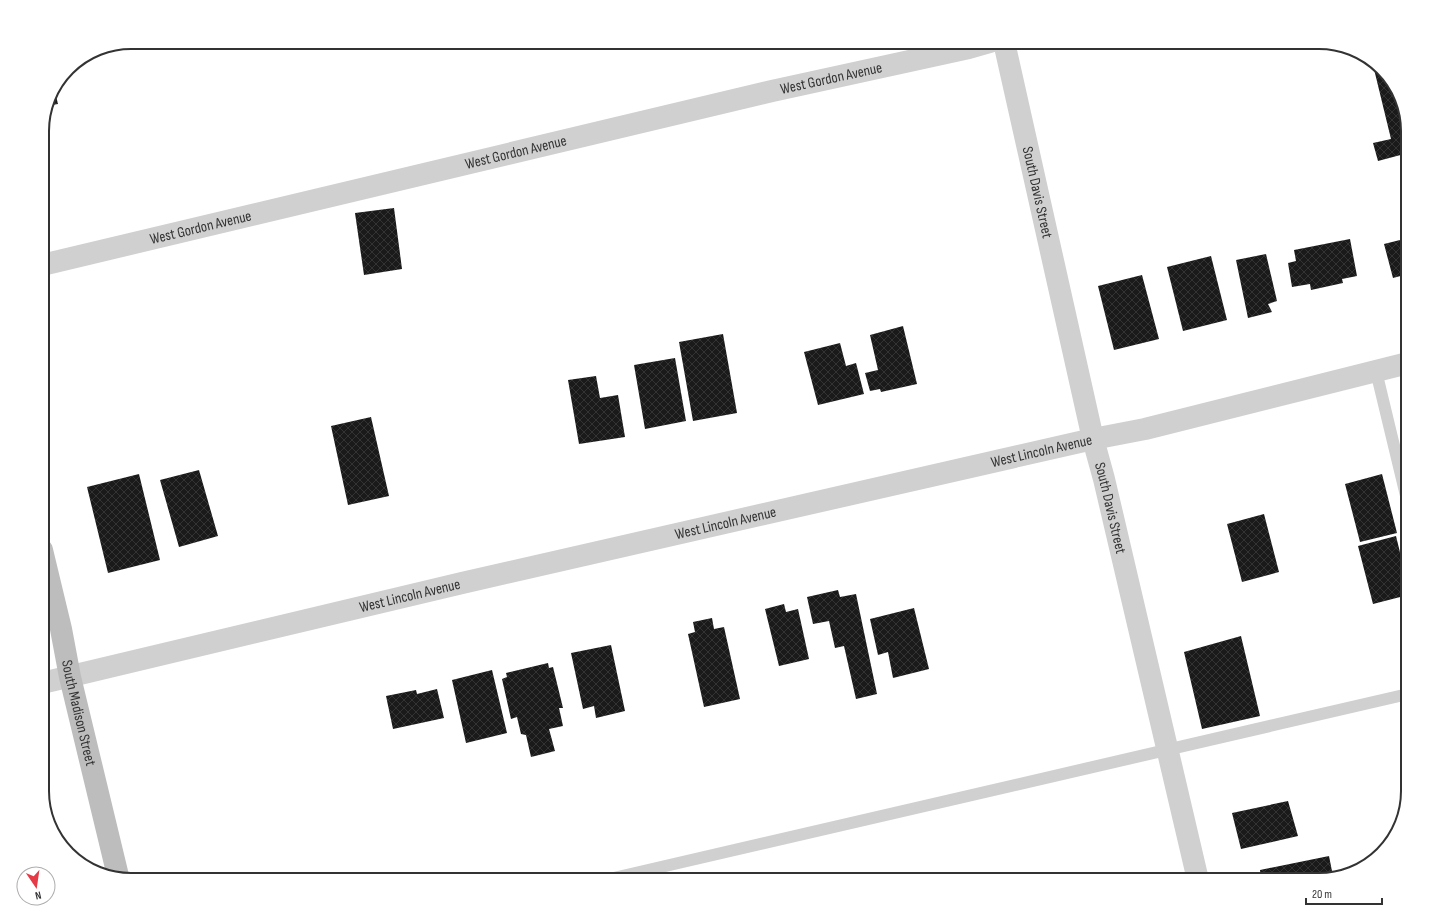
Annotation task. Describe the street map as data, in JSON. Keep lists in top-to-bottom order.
{
  "streets": {
    "main road": ["South Madison Street"],
    "street": ["West Gordon Avenue", "South Davis Street", "West Lincoln Avenue"]
  },
  "crossings": [
    ["South Davis Street", "West Lincoln Avenue"],
    ["West Lincoln Avenue", "South Madison Street"]
  ],
  "scale_bar": "20 m",
  "north": "bottom"
}
